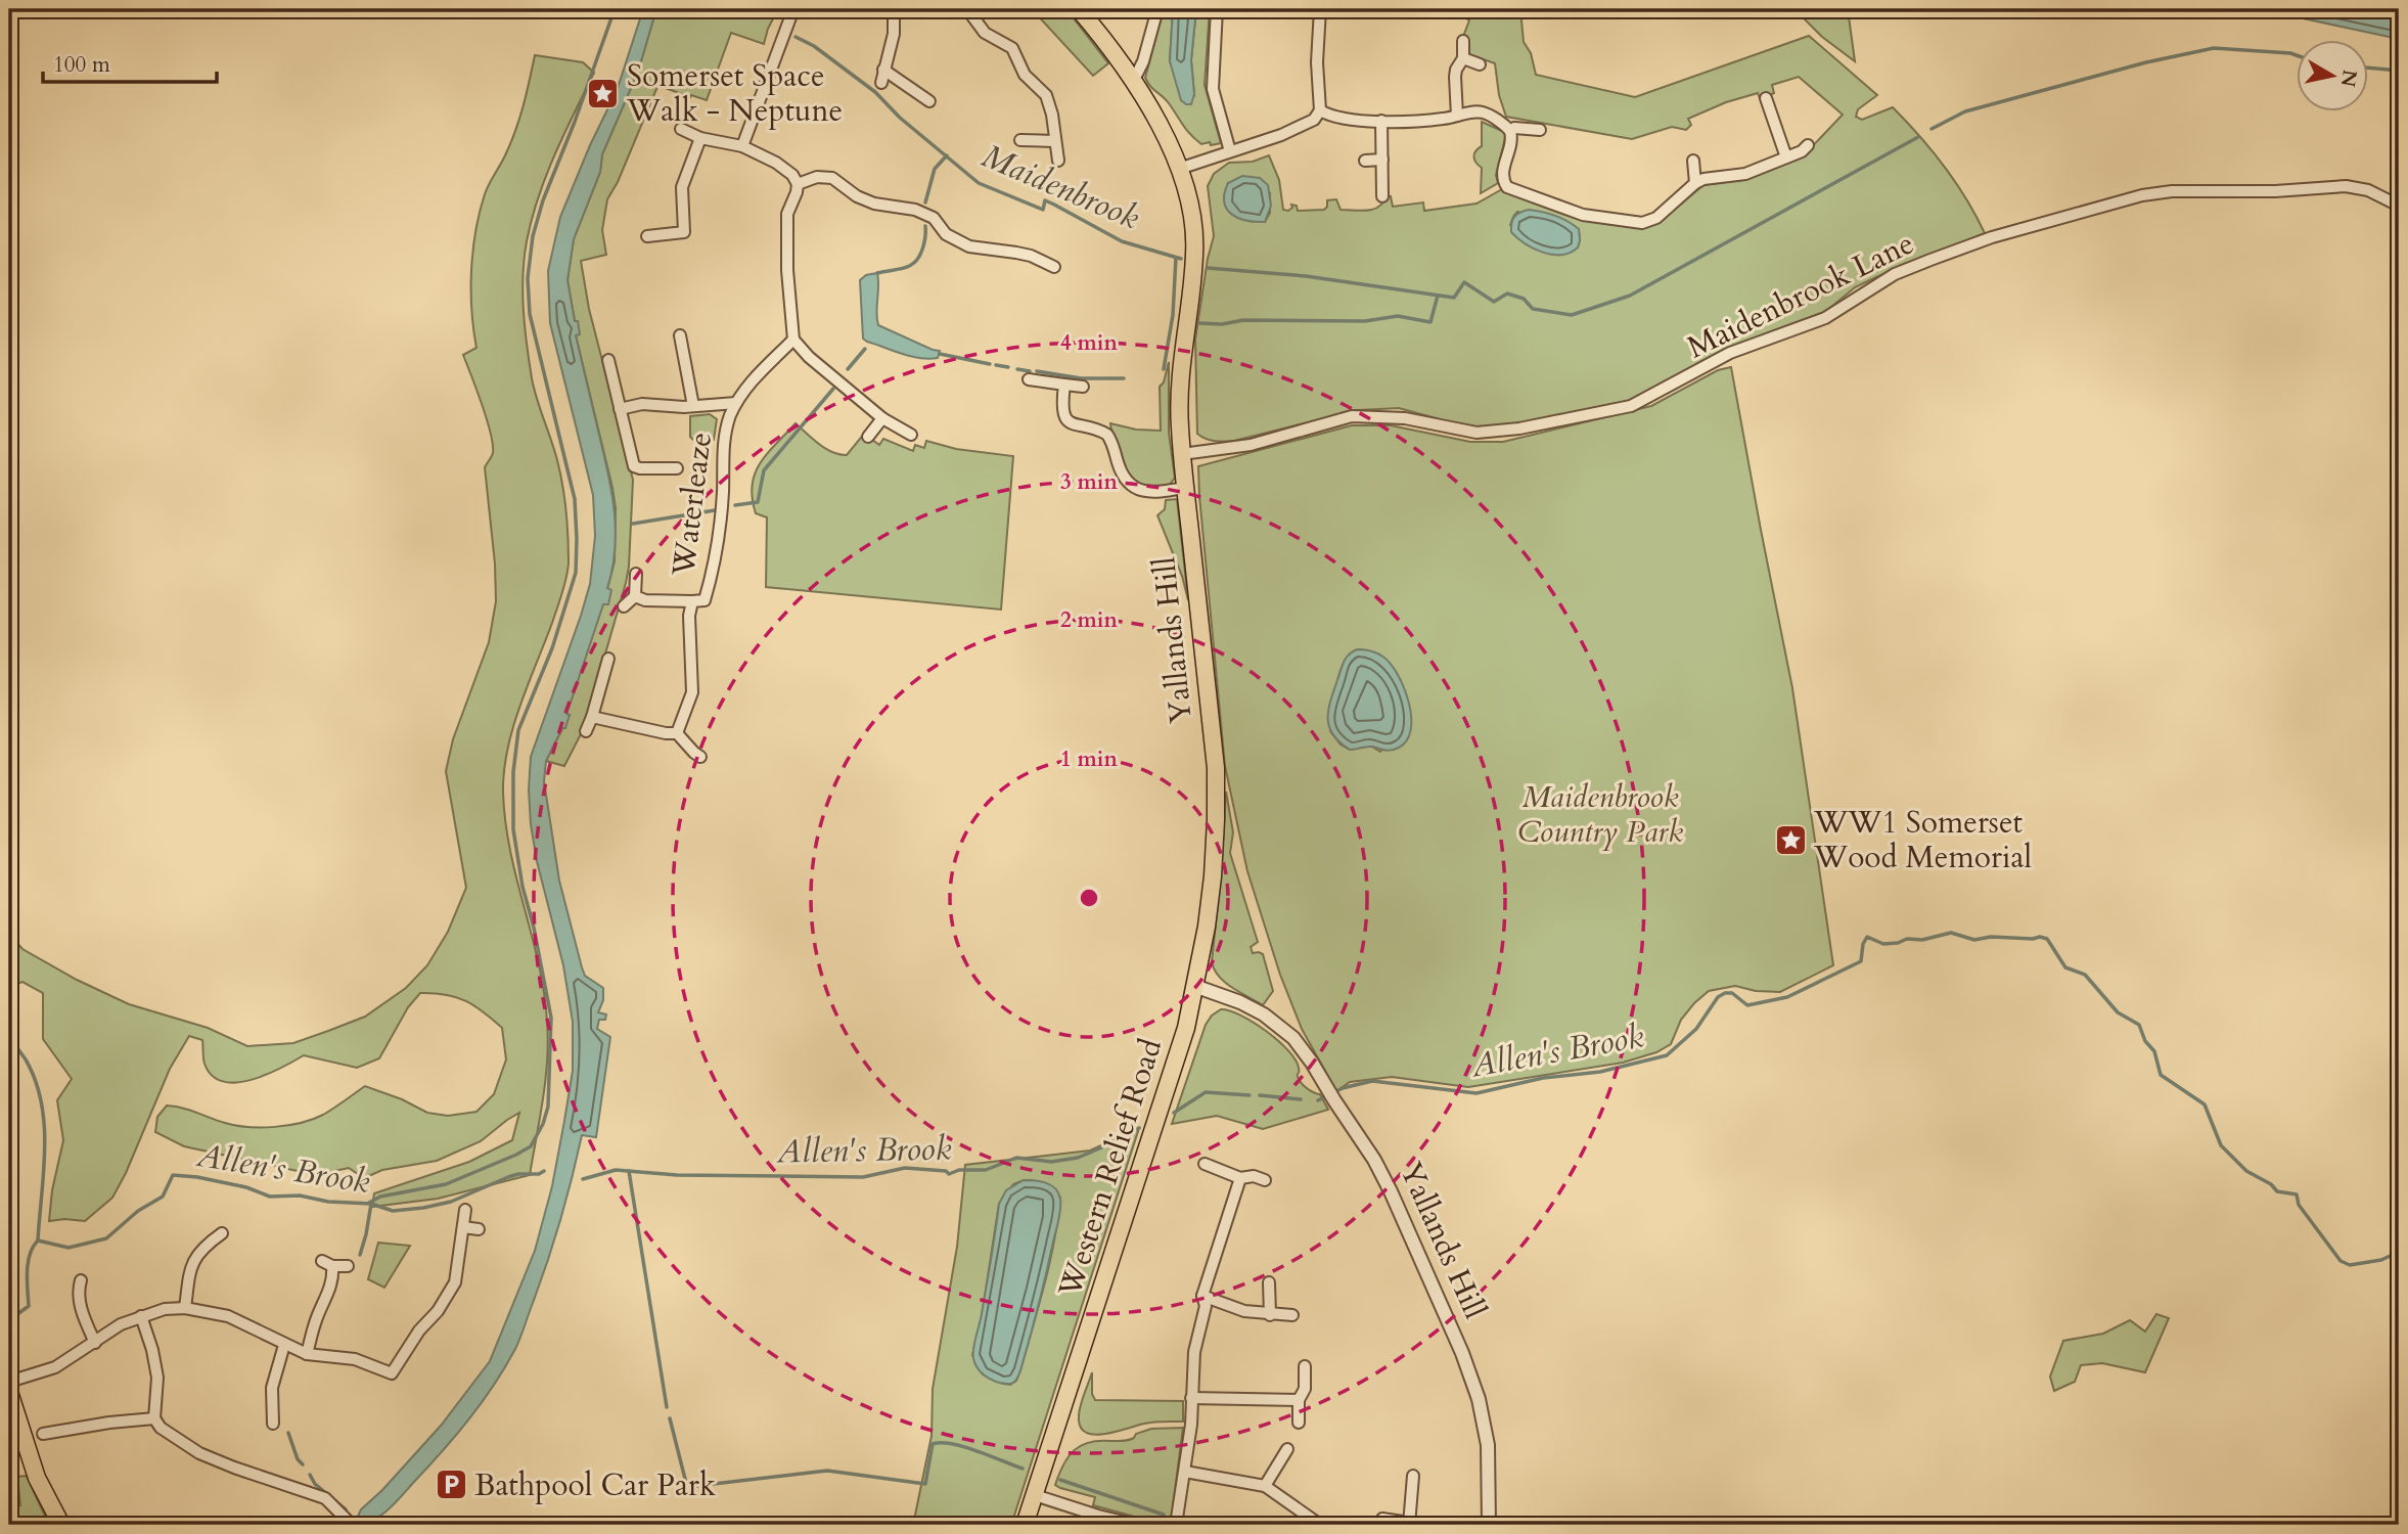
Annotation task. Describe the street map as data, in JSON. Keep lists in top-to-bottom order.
{
  "streets": {
    "main road": ["Yallands Hill", "Western Relief Road"],
    "street": ["Maidenbrook Lane", "Waterleaze"]
  },
  "crossings": [
    ["Maidenbrook Lane", "Yallands Hill"],
    ["Yallands Hill", "Western Relief Road"]
  ],
  "water": ["Maidenbrook", "Allen's Brook"],
  "parks": ["Maidenbrook Country Park"],
  "places": {
    "place": ["Somerset Space Walk - Neptune", "WW1 Somerset Wood Memorial"],
    "parking": ["Bathpool Car Park"]
  },
  "scale_bar": "100 m",
  "north": "right",
  "rings": [
    "4 min",
    "3 min",
    "2 min",
    "1 min"
  ]
}
